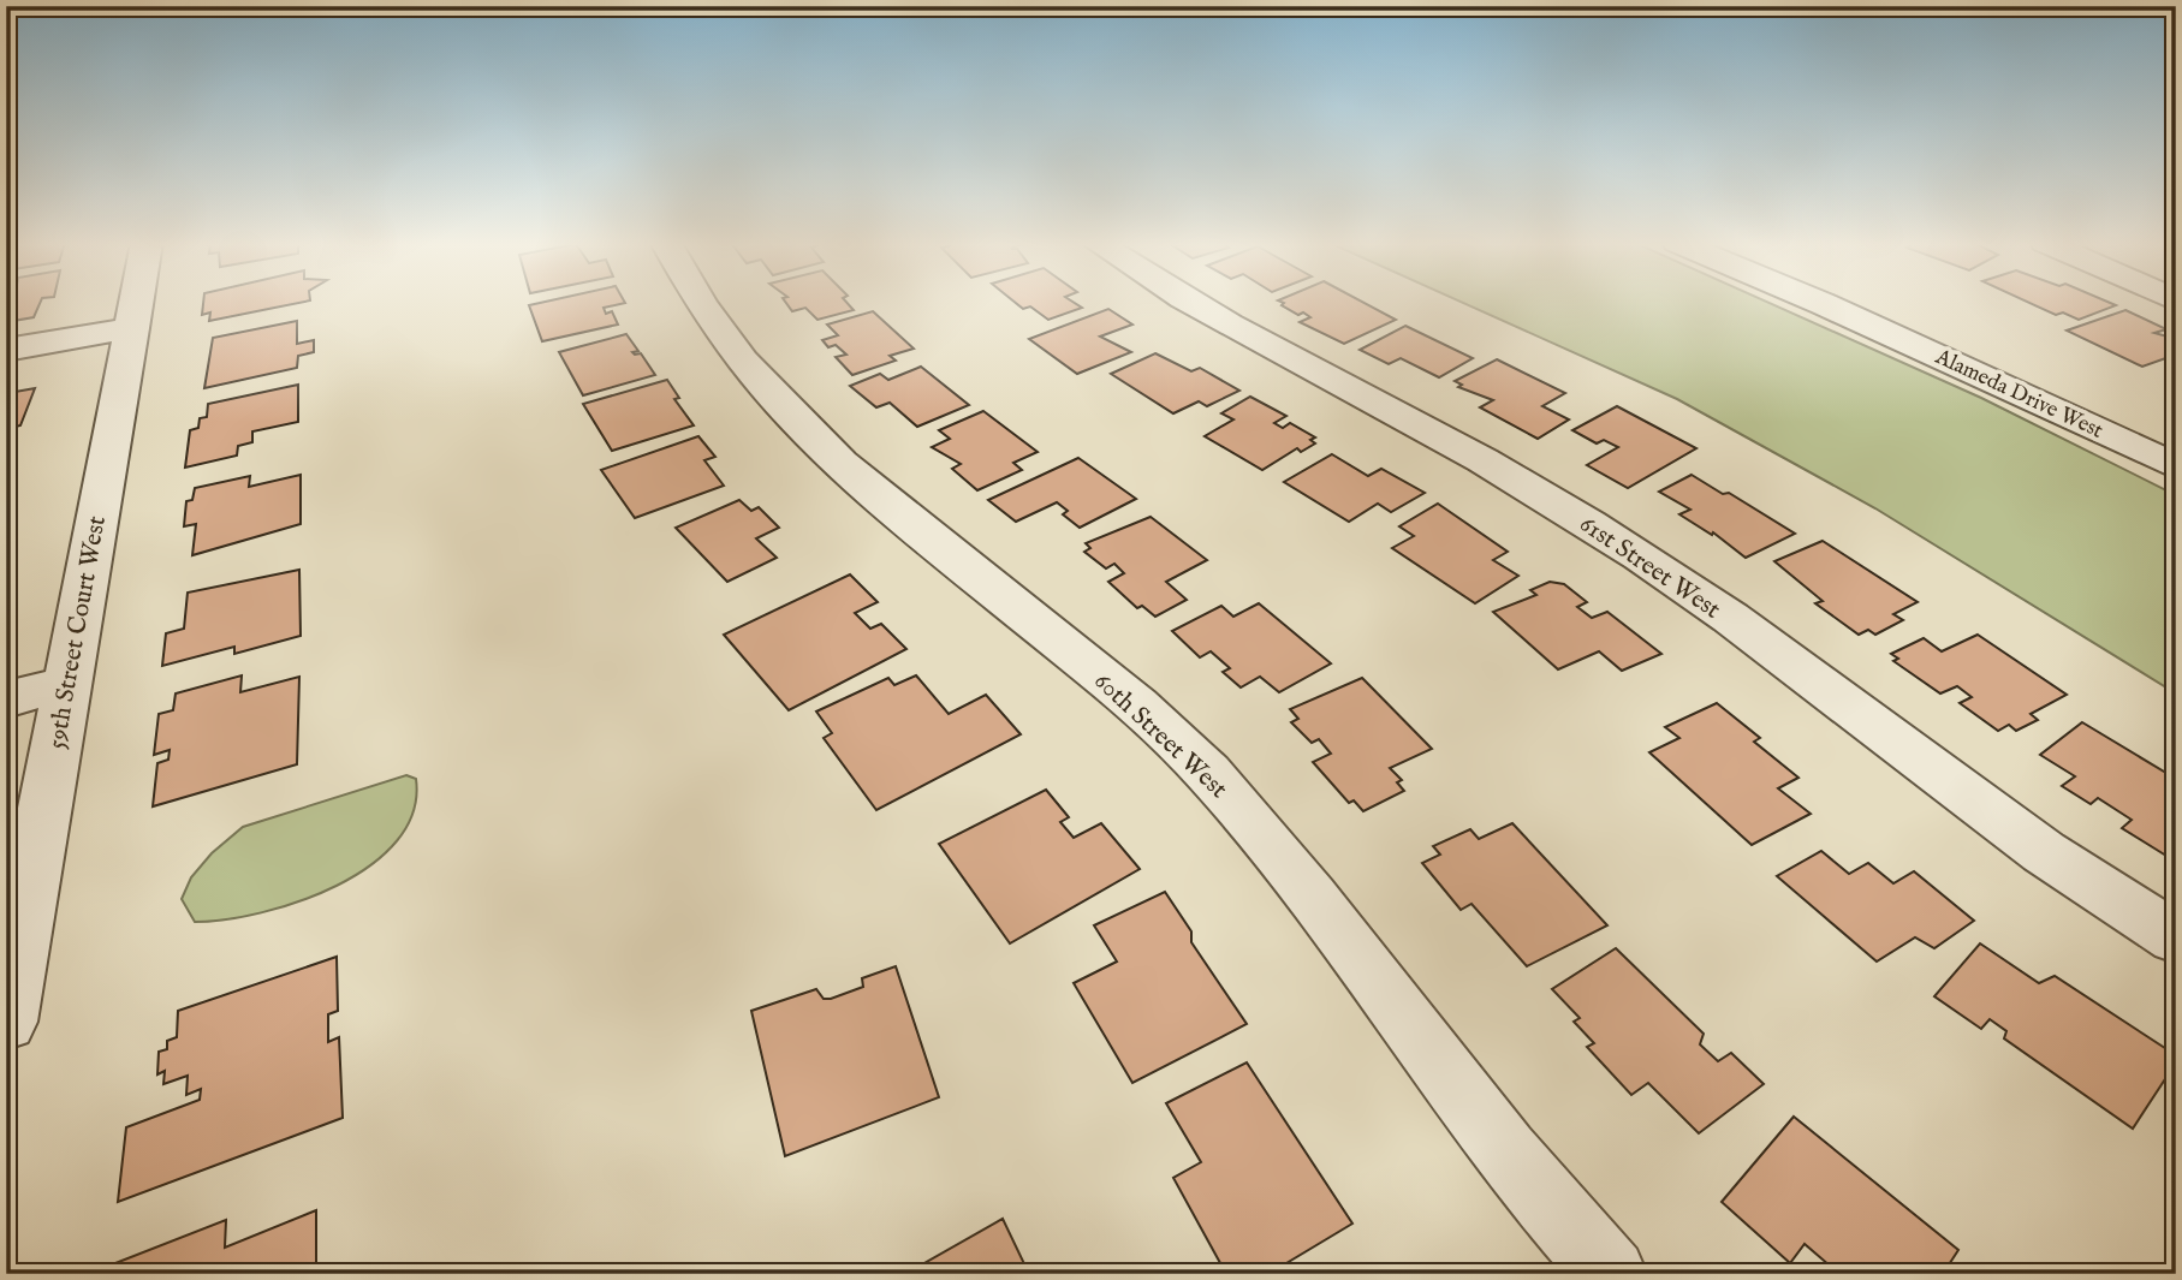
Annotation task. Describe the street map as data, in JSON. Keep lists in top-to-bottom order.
{
  "streets": {
    "street": [
      "Alameda Drive West",
      "61st Street West",
      "59th Street Court West",
      "60th Street West"
    ]
  }
}
